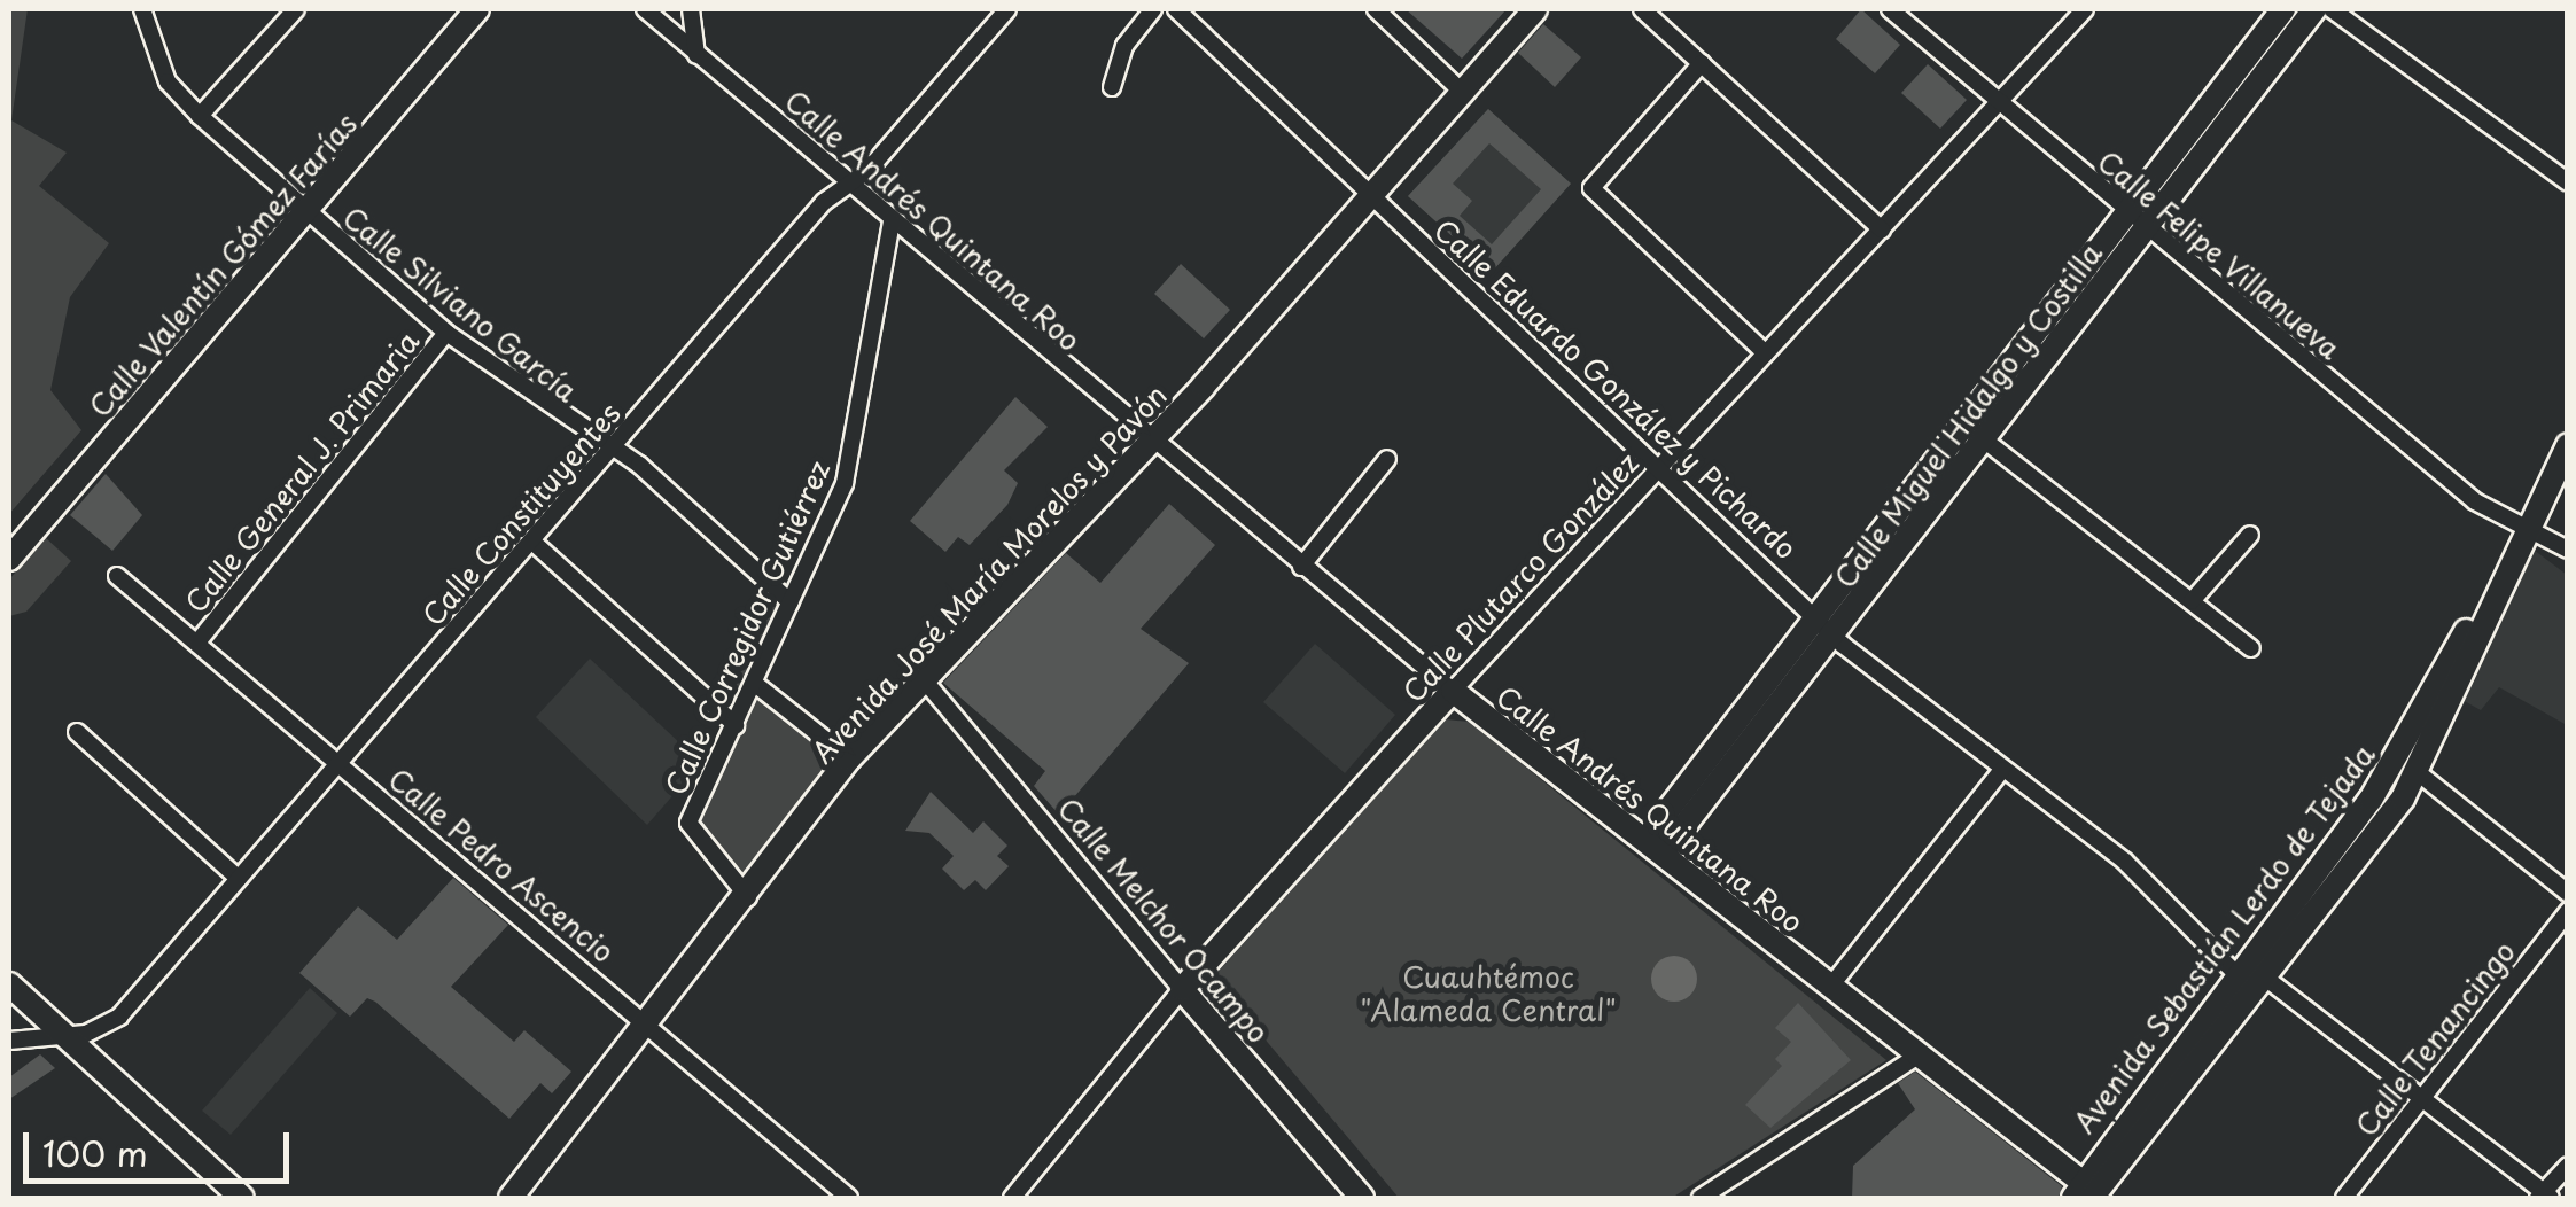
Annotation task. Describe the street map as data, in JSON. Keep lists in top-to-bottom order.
{
  "streets": {
    "main road": [
      "Calle Andrés Quintana Roo",
      "Calle Valentín Gómez Farías",
      "Calle Miguel Hidalgo y Costilla",
      "Avenida José María Morelos y Pavón",
      "Calle Plutarco González",
      "Calle Melchor Ocampo",
      "Avenida Sebastián Lerdo de Tejada"
    ],
    "street": [
      "Calle Felipe Villanueva",
      "Calle Silviano García",
      "Calle Eduardo González y Pichardo",
      "Calle General J. Primaria",
      "Calle Constituyentes",
      "Calle Corregidor Gutiérrez",
      "Calle Pedro Ascencio",
      "Calle Tenancingo"
    ]
  },
  "crossings": [
    ["Calle Andrés Quintana Roo", "Calle Miguel Hidalgo y Costilla"],
    ["Calle Andrés Quintana Roo", "Calle Constituyentes"],
    ["Calle Andrés Quintana Roo", "Avenida José María Morelos y Pavón"],
    ["Calle Andrés Quintana Roo", "Calle Plutarco González"],
    ["Calle Andrés Quintana Roo", "Calle Corregidor Gutiérrez"],
    ["Calle Andrés Quintana Roo", "Avenida Sebastián Lerdo de Tejada"],
    ["Calle Felipe Villanueva", "Calle Miguel Hidalgo y Costilla"],
    ["Calle Felipe Villanueva", "Calle Plutarco González"],
    ["Calle Felipe Villanueva", "Avenida Sebastián Lerdo de Tejada"],
    ["Calle Valentín Gómez Farías", "Calle Silviano García"],
    ["Calle Silviano García", "Calle General J. Primaria"],
    ["Calle Silviano García", "Calle Constituyentes"],
    ["Calle Silviano García", "Calle Corregidor Gutiérrez"],
    ["Calle Eduardo González y Pichardo", "Calle Miguel Hidalgo y Costilla"],
    ["Calle Eduardo González y Pichardo", "Avenida José María Morelos y Pavón"],
    ["Calle Eduardo González y Pichardo", "Calle Plutarco González"],
    ["Calle Eduardo González y Pichardo", "Avenida Sebastián Lerdo de Tejada"],
    ["Calle General J. Primaria", "Calle Pedro Ascencio"],
    ["Calle Constituyentes", "Calle Pedro Ascencio"],
    ["Avenida José María Morelos y Pavón", "Calle Corregidor Gutiérrez"],
    ["Avenida José María Morelos y Pavón", "Calle Pedro Ascencio"],
    ["Avenida José María Morelos y Pavón", "Calle Melchor Ocampo"],
    ["Calle Plutarco González", "Calle Melchor Ocampo"]
  ],
  "parks": ["Cuauhtémoc \"Alameda Central\""],
  "scale_bar": "100 m"
}
